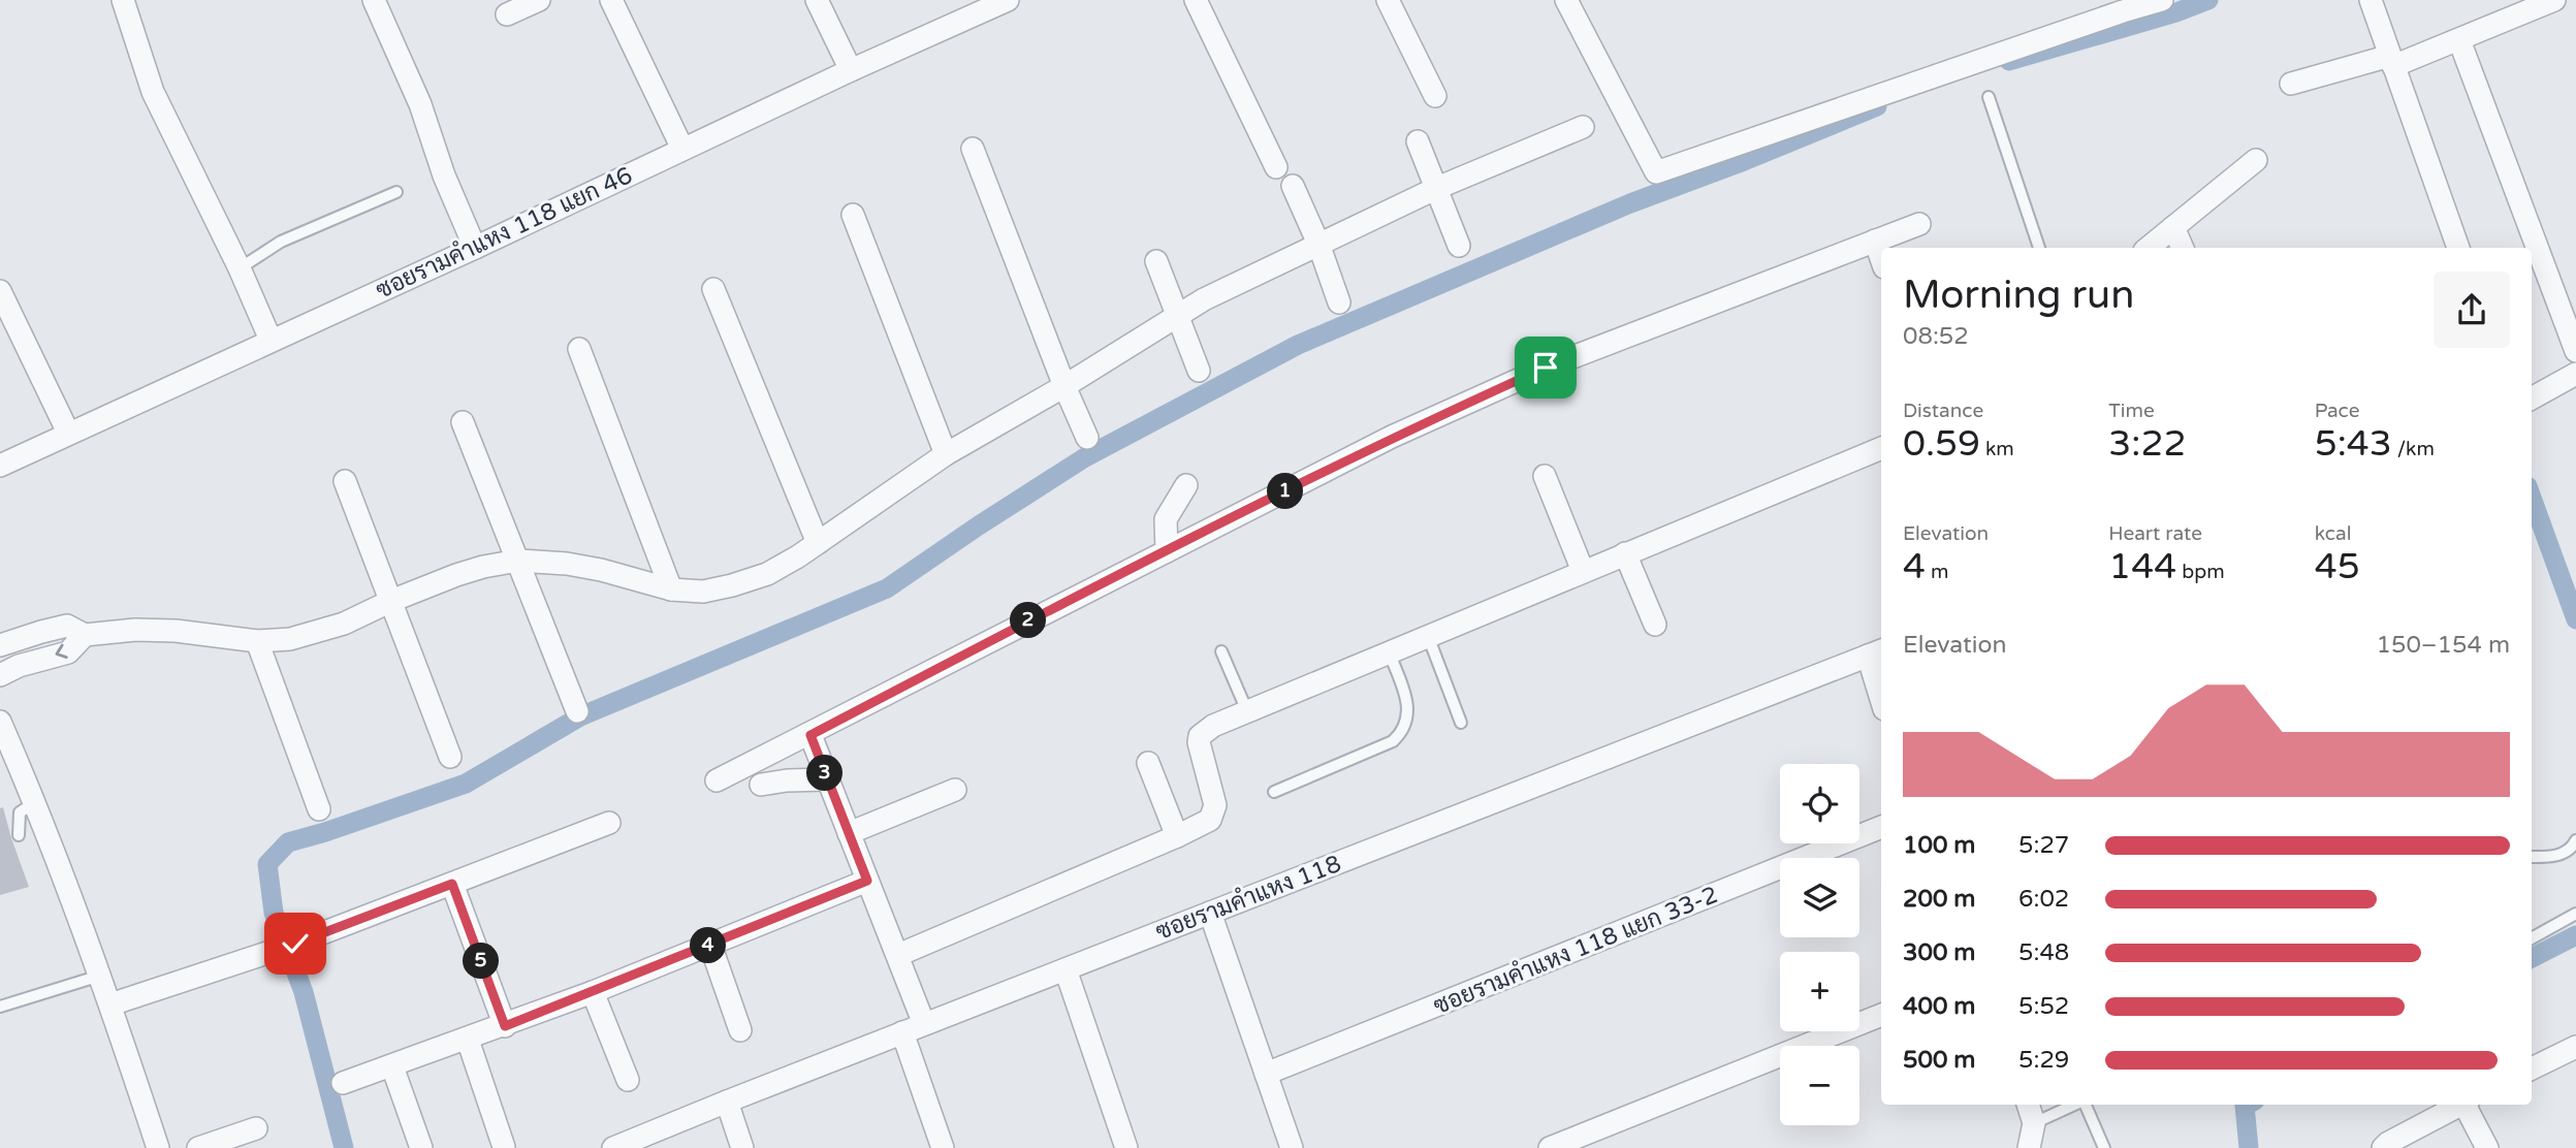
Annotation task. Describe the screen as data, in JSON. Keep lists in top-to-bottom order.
{
  "streets": {
    "street": ["ซอยรามคำแหง 118 แยก 46", "ซอยรามคำแหง 118", "ซอยรามคำแหง 118 แยก 33-2"]
  },
  "page": {
    "heading": ["Morning run", "08:52"],
    "stats": [
      ["Distance", "0.59 km"],
      ["Time", "3:22"],
      ["Pace", "5:43 /km"],
      ["Elevation", "4 m"],
      ["Heart rate", "144 bpm"],
      ["kcal", "45"]
    ],
    "pins": [
      "1",
      "2",
      "3",
      "4",
      "5"
    ],
    "chart": ["Elevation", "150–154 m"],
    "map_buttons": ["+", "−"],
    "list": [
      {
        "name": "100 m",
        "note": "5:27"
      },
      {
        "name": "200 m",
        "note": "6:02"
      },
      {
        "name": "300 m",
        "note": "5:48"
      },
      {
        "name": "400 m",
        "note": "5:52"
      },
      {
        "name": "500 m",
        "note": "5:29"
      }
    ]
  }
}
